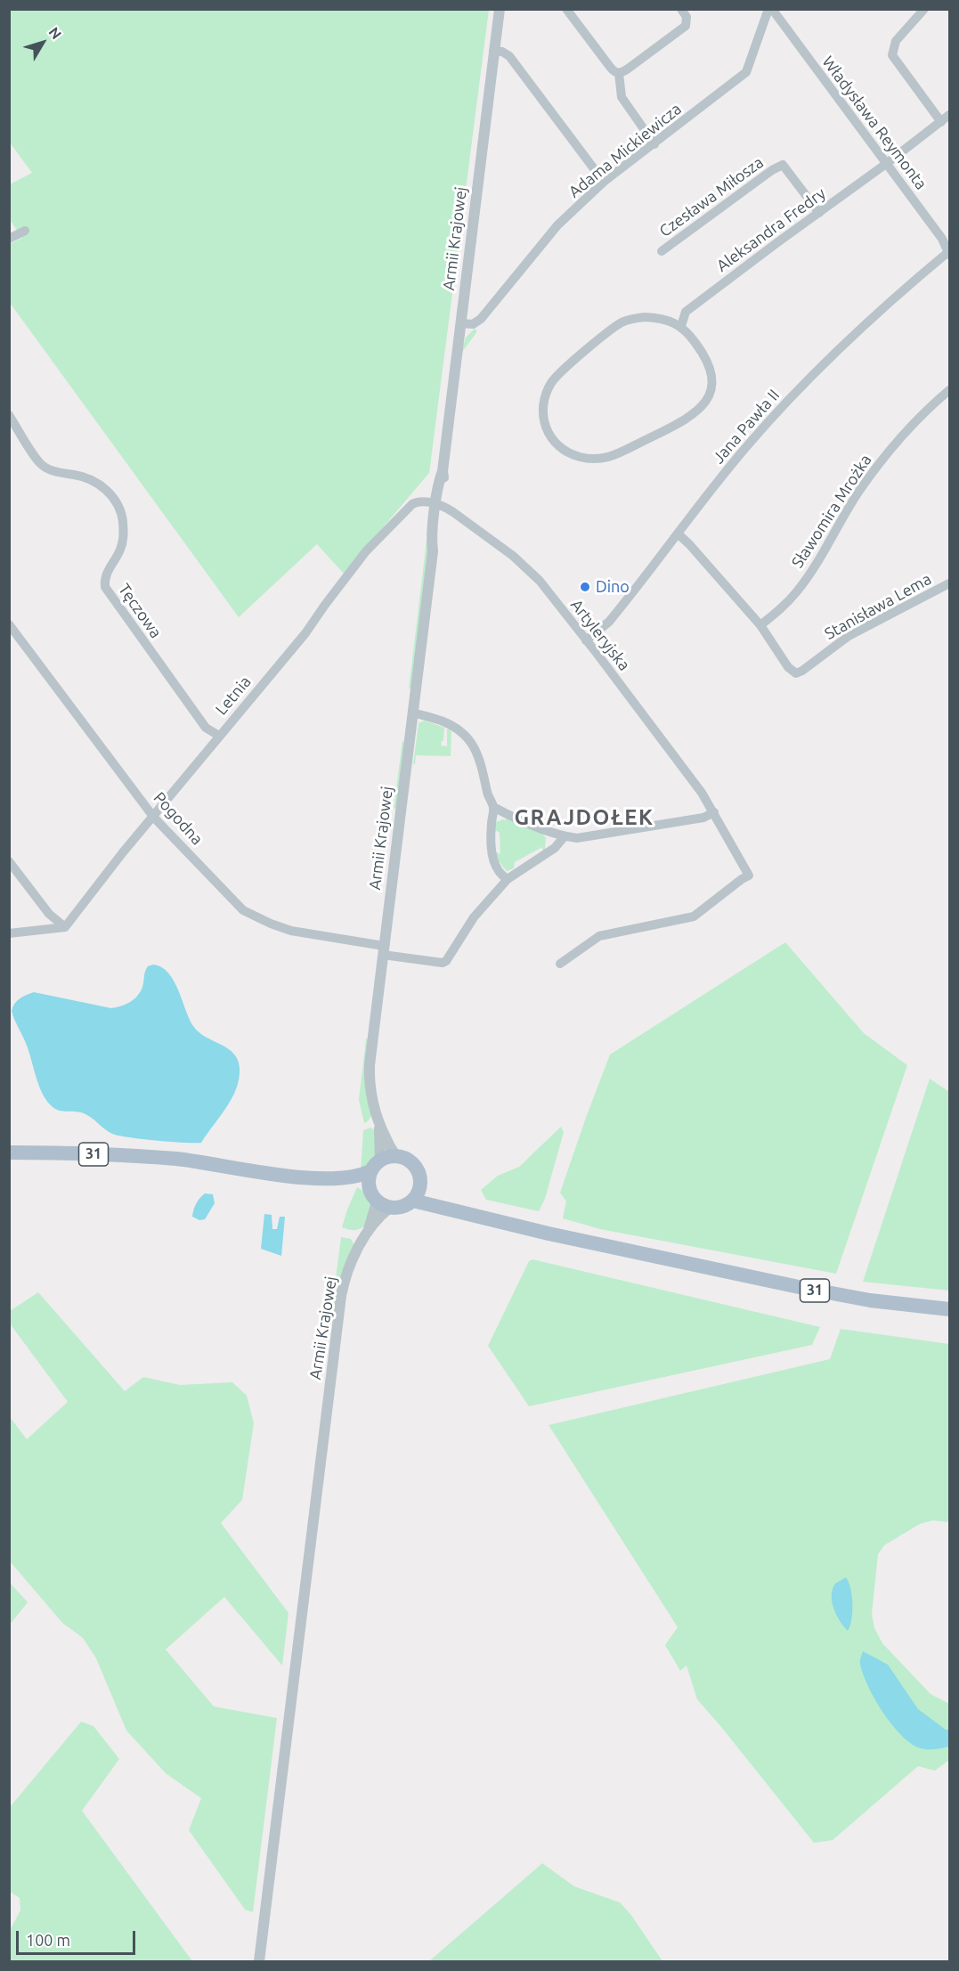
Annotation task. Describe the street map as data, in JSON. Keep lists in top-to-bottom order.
{
  "streets": {
    "main road": ["31"],
    "street": [
      "Władysława Reymonta",
      "Adama Mickiewicza",
      "Czesława Miłosza",
      "Aleksandra Fredry",
      "Armii Krajowej",
      "Jana Pawła II",
      "Sławomira Mrożka",
      "Stanisława Lema",
      "Tęczowa",
      "Artyleryjska",
      "Letnia",
      "Pogodna"
    ]
  },
  "crossings": [
    ["Władysława Reymonta", "Aleksandra Fredry"],
    ["Władysława Reymonta", "Jana Pawła II"],
    ["Adama Mickiewicza", "Armii Krajowej"],
    ["Czesława Miłosza", "Aleksandra Fredry"],
    ["Armii Krajowej", "Artyleryjska"],
    ["Armii Krajowej", "Letnia"],
    ["Armii Krajowej", "Pogodna"],
    ["Armii Krajowej", "31"],
    ["Jana Pawła II", "Artyleryjska"],
    ["Sławomira Mrożka", "Stanisława Lema"],
    ["Tęczowa", "Letnia"],
    ["Artyleryjska", "Letnia"],
    ["Letnia", "Pogodna"]
  ],
  "districts": ["GRAJDOŁEK"],
  "places": ["Dino"],
  "scale_bar": "100 m",
  "north": "top right"
}
